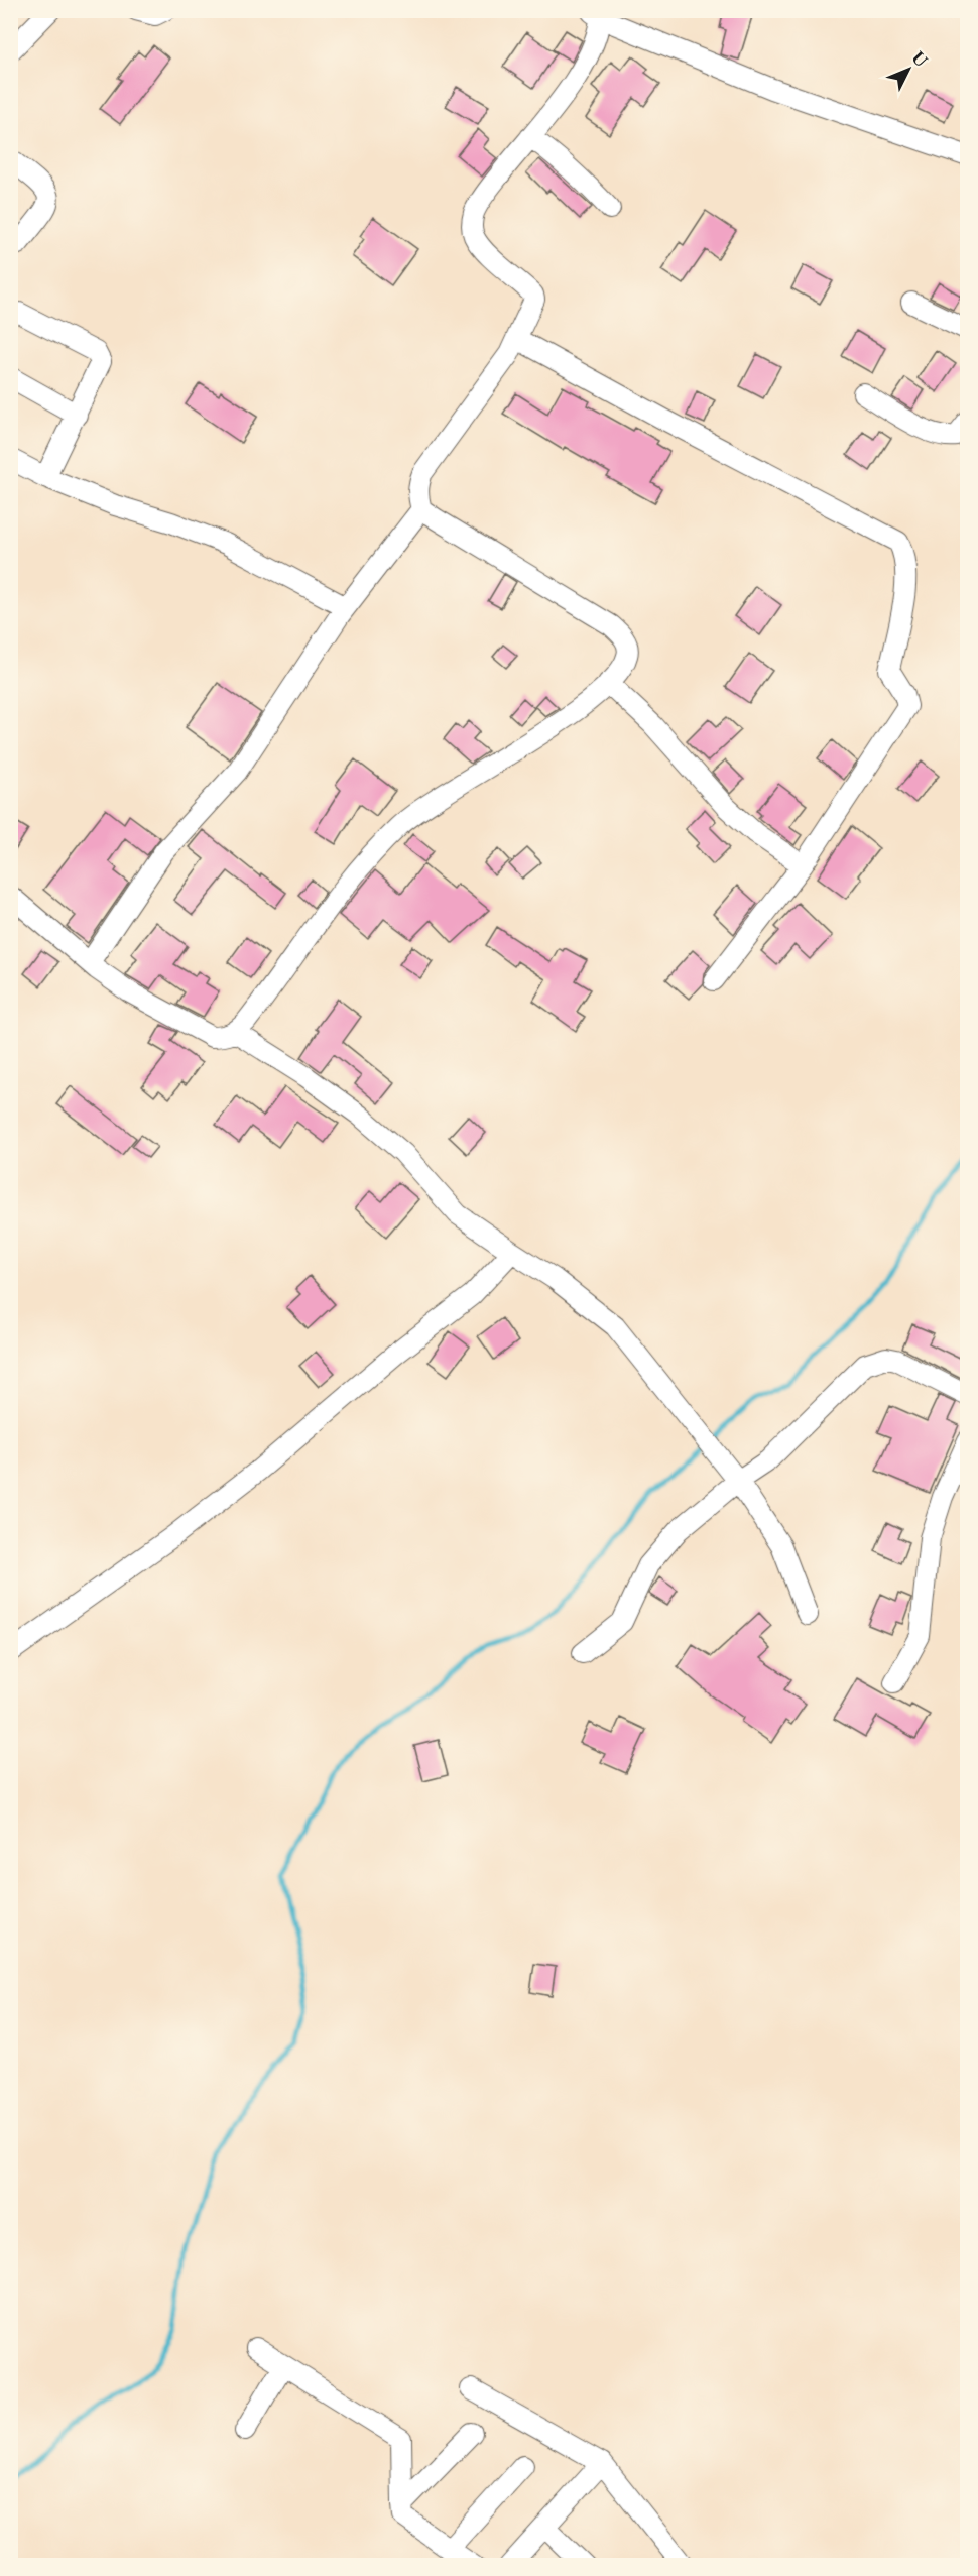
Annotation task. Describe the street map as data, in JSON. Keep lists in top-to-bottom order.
{
  "north": "top right"
}
